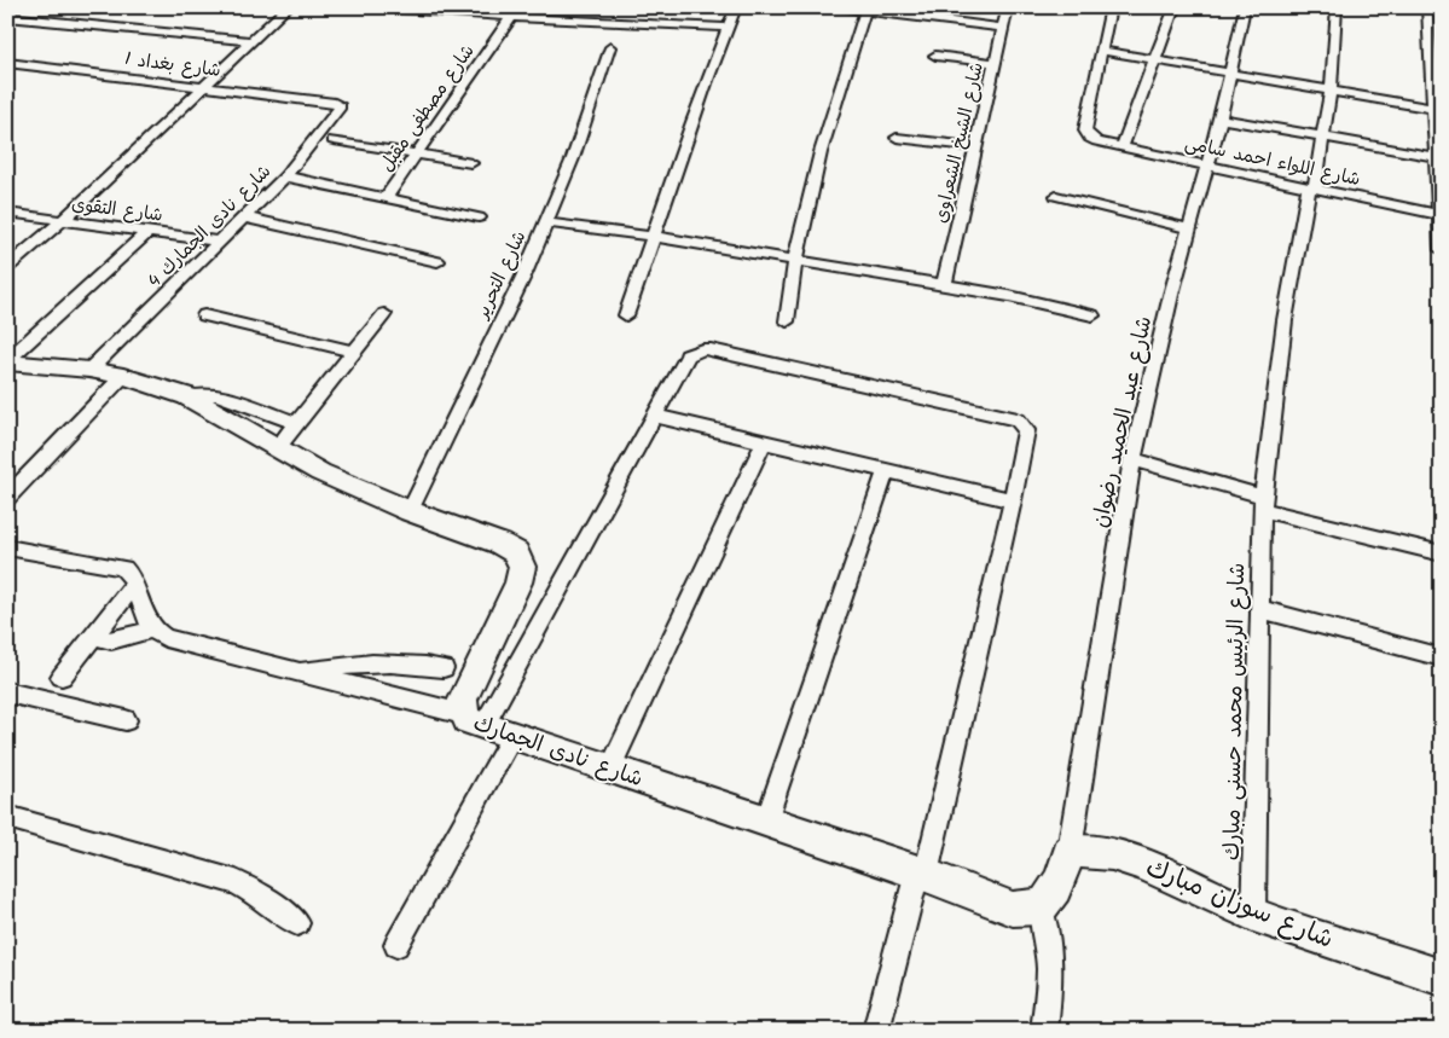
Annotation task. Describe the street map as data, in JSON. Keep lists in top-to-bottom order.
{
  "streets": {
    "street": [
      "شارع بغداد 1",
      "شارع مصطفى مقبل",
      "شارع الشيخ الشعراوى",
      "شارع اللواء احمد سامى",
      "شارع التقوى",
      "شارع نادى الجمارك 4",
      "شارع التحرير",
      "شارع عبد الحميد رضوان",
      "شارع الرئيس محمد حسنى مبارك",
      "شارع نادى الجمارك",
      "شارع سوزان مبارك"
    ]
  },
  "crossings": [
    ["شارع بغداد 1", "شارع نادى الجمارك 4"],
    ["شارع اللواء احمد سامى", "شارع عبد الحميد رضوان"],
    ["شارع اللواء احمد سامى", "شارع الرئيس محمد حسنى مبارك"],
    ["شارع التقوى", "شارع نادى الجمارك 4"],
    ["شارع نادى الجمارك 4", "شارع نادى الجمارك"],
    ["شارع التحرير", "شارع نادى الجمارك"],
    ["شارع عبد الحميد رضوان", "شارع سوزان مبارك"],
    ["شارع الرئيس محمد حسنى مبارك", "شارع سوزان مبارك"]
  ]
}
